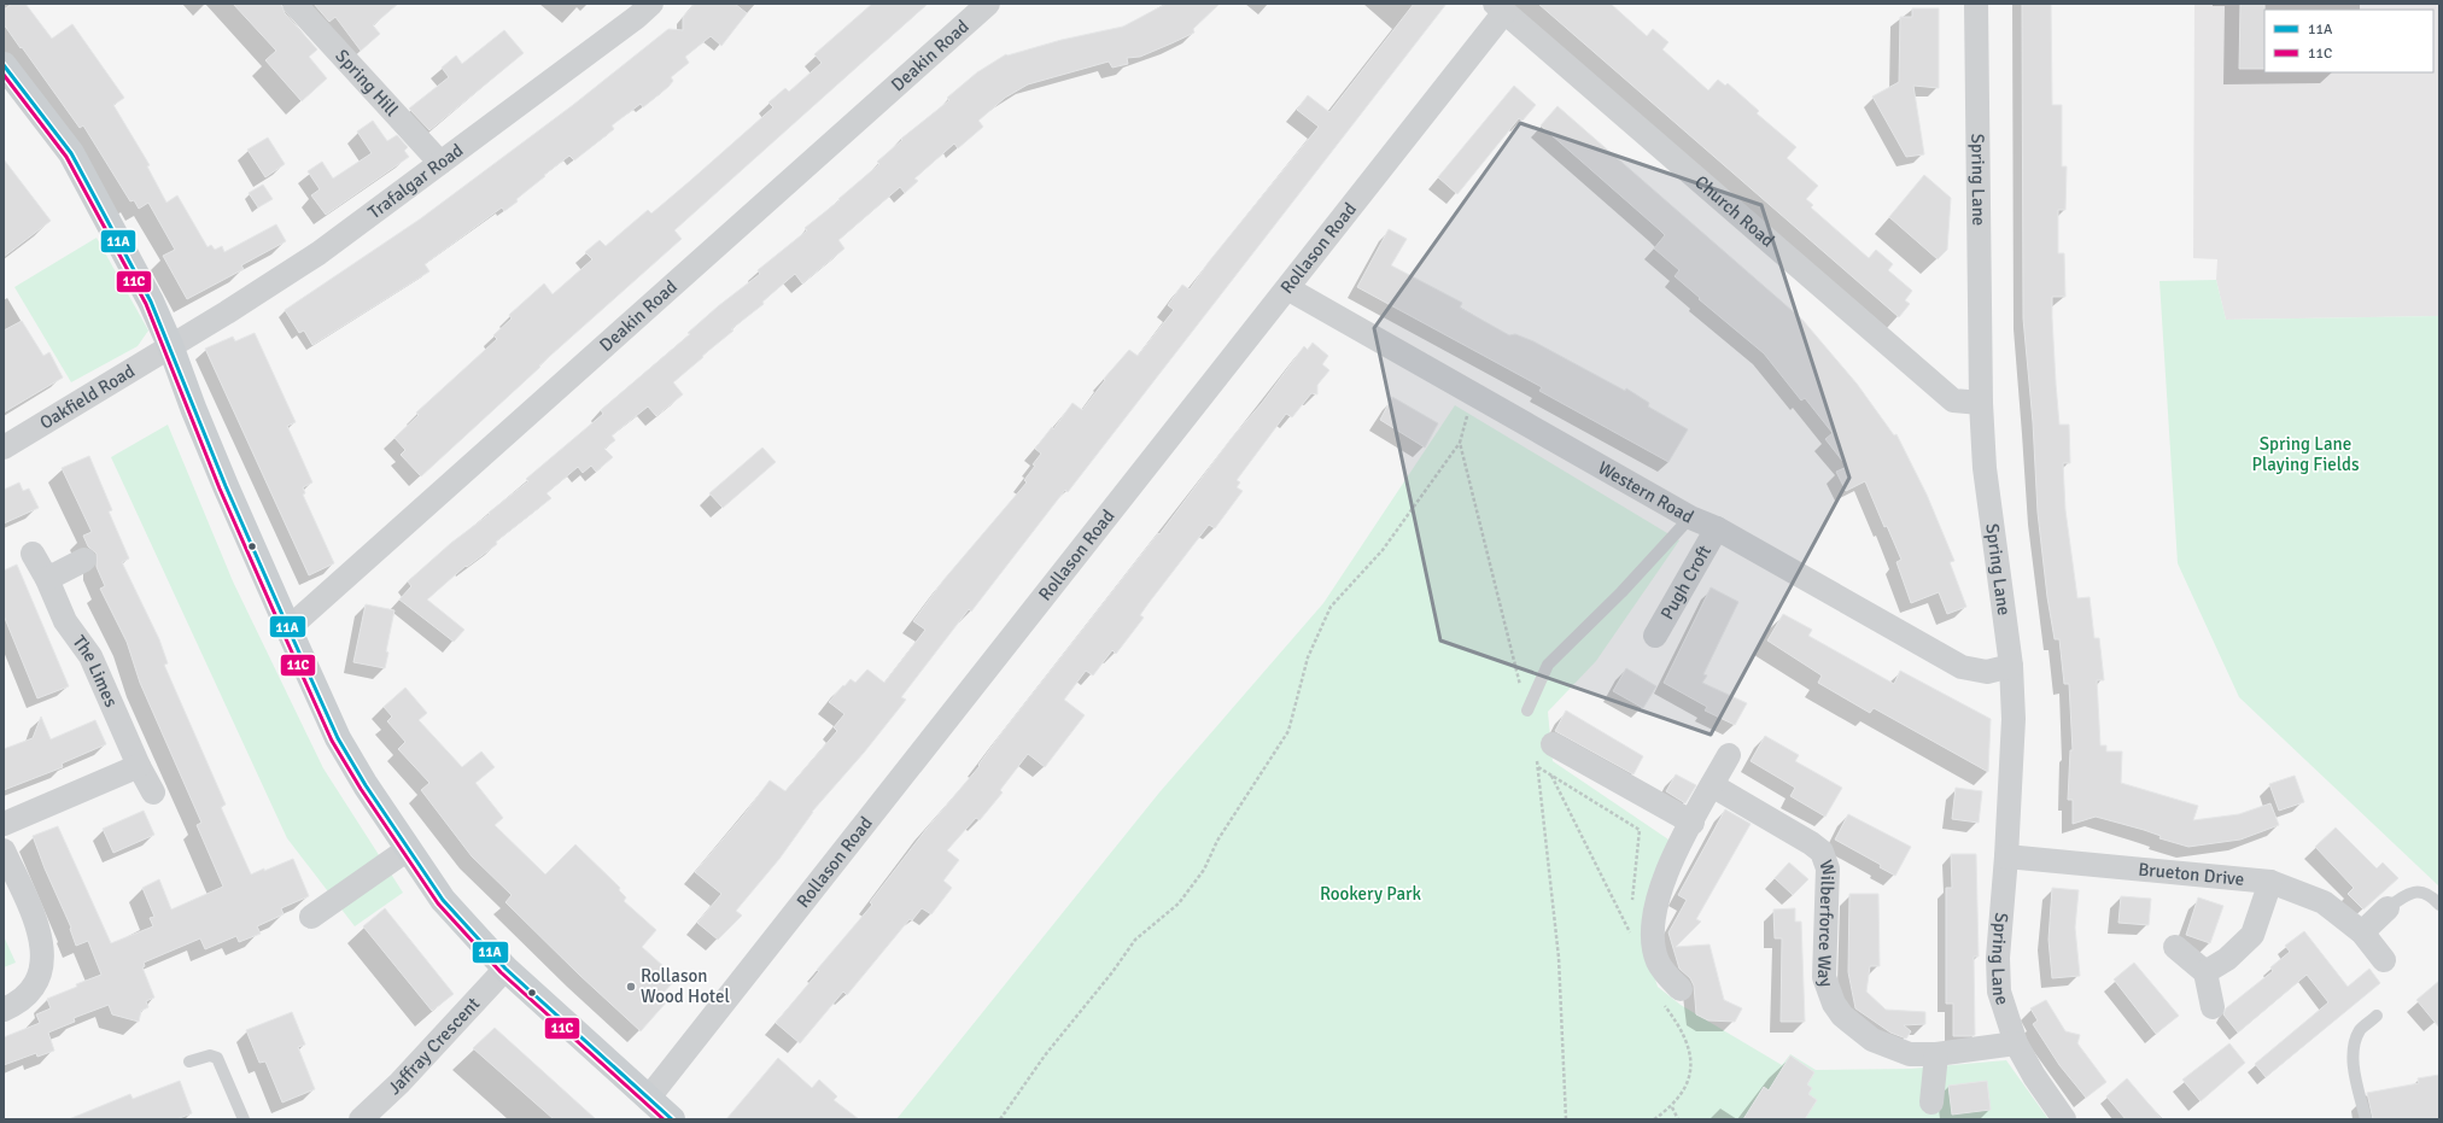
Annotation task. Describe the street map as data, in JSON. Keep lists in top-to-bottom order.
{
  "streets": {
    "street": [
      "Deakin Road",
      "Spring Hill",
      "Spring Lane",
      "Trafalgar Road",
      "Church Road",
      "Rollason Road",
      "Oakfield Road",
      "Western Road",
      "Pugh Croft",
      "The Limes",
      "Brueton Drive",
      "Wilberforce Way",
      "Jaffray Crescent"
    ]
  },
  "crossings": [
    ["Spring Hill", "Trafalgar Road"],
    ["Spring Lane", "Church Road"],
    ["Spring Lane", "Western Road"],
    ["Spring Lane", "Brueton Drive"],
    ["Spring Lane", "Wilberforce Way"],
    ["Trafalgar Road", "Oakfield Road"],
    ["Church Road", "Rollason Road"],
    ["Rollason Road", "Western Road"],
    ["Western Road", "Pugh Croft"]
  ],
  "parks": ["Spring Lane Playing Fields", "Rookery Park"],
  "places": ["Rollason Wood Hotel"],
  "lines": ["transit line 11A", "transit line 11C"],
  "legend": ["11A", "11C"]
}
